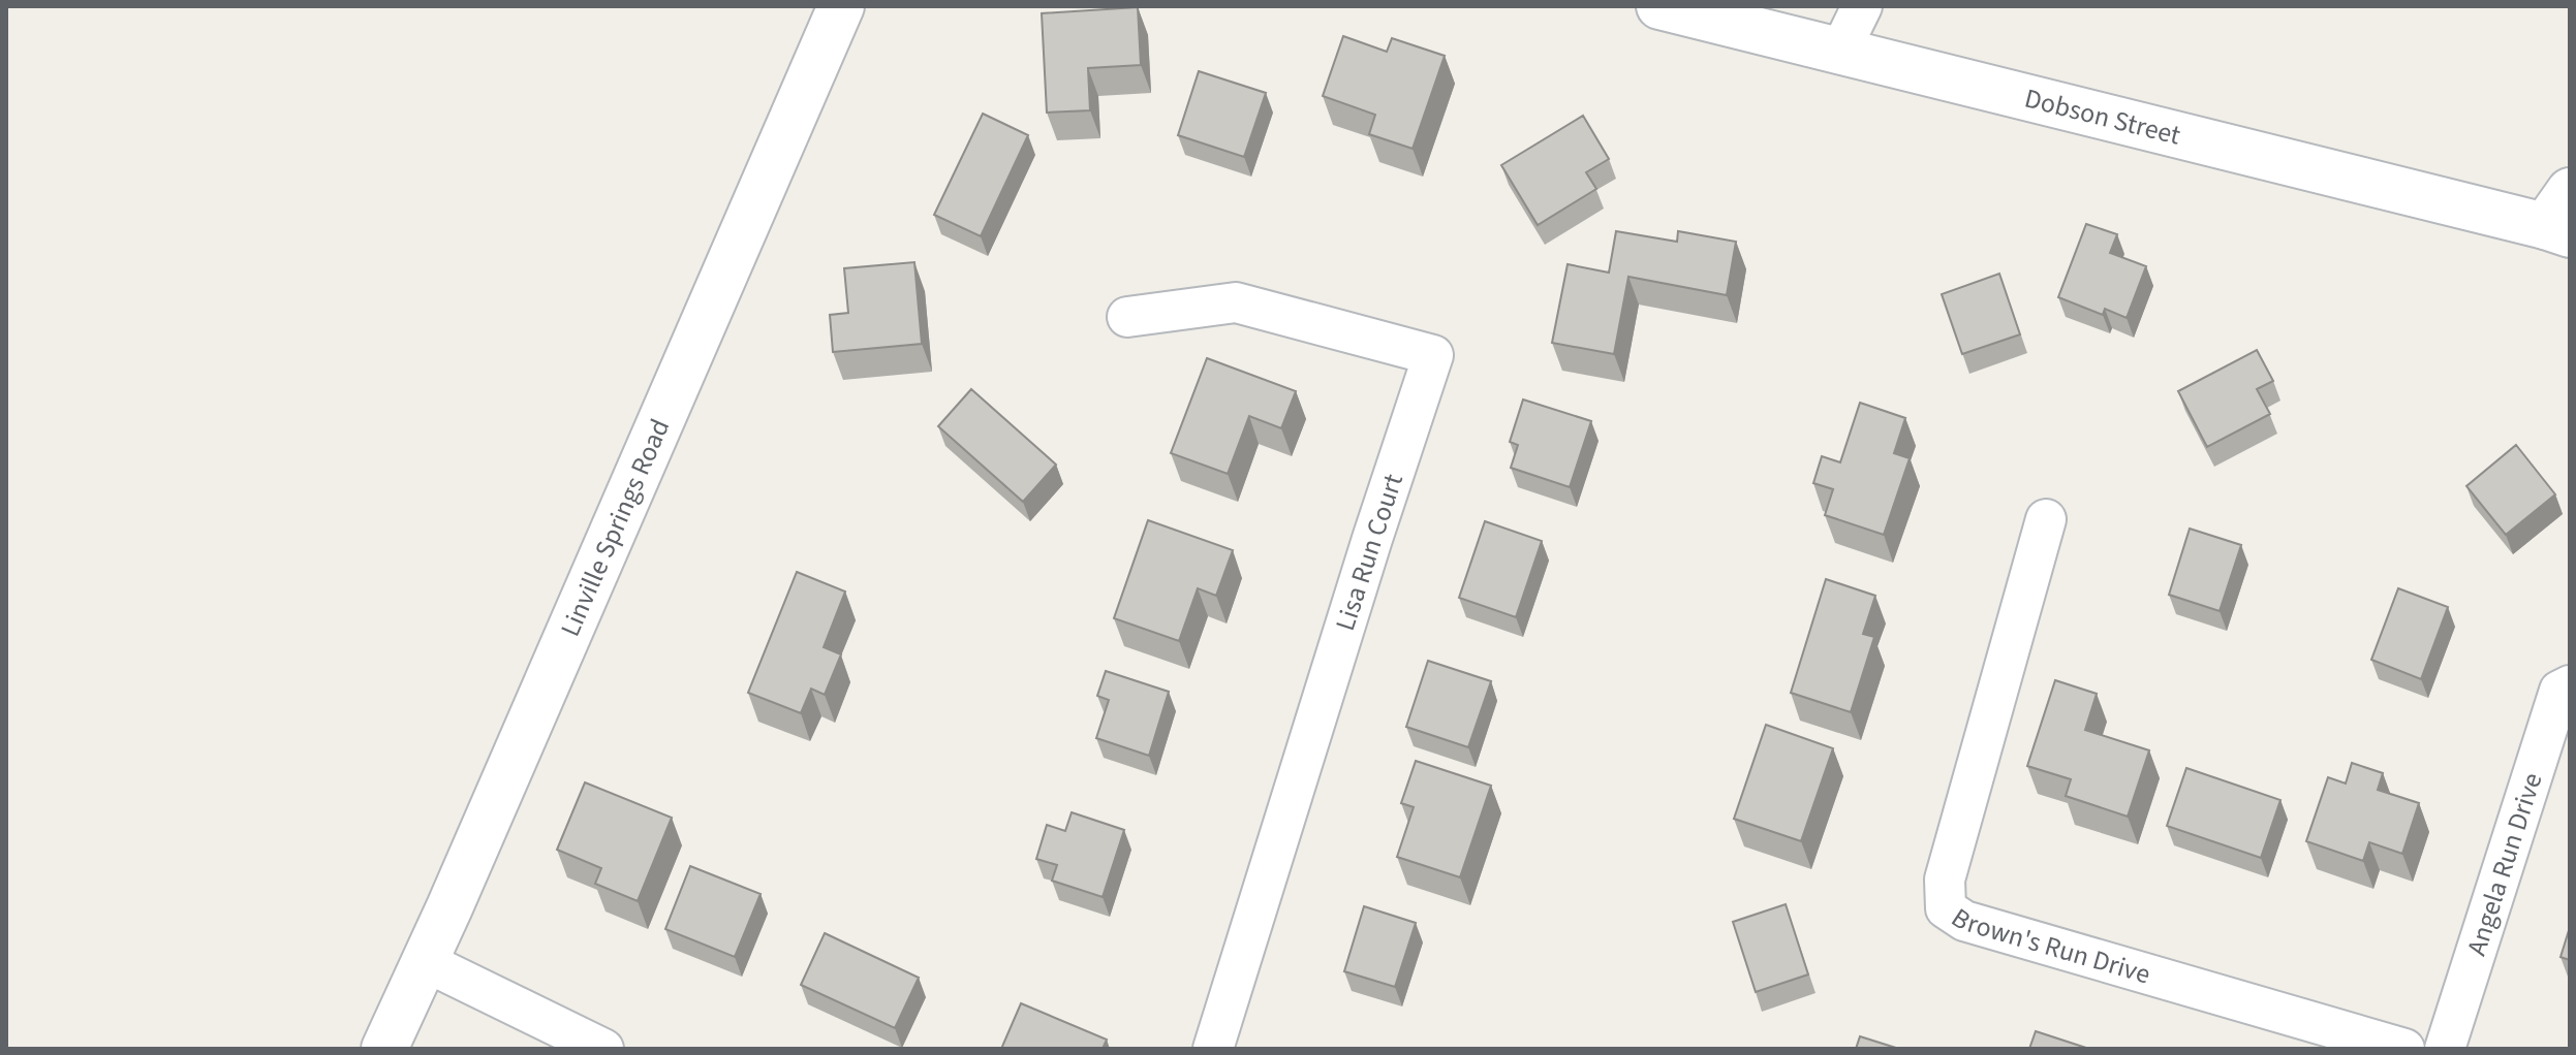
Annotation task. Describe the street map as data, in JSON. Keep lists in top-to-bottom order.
{
  "streets": {
    "street": [
      "Dobson Street",
      "Linville Springs Road",
      "Lisa Run Court",
      "Angela Run Drive",
      "Brown's Run Drive"
    ]
  }
}
